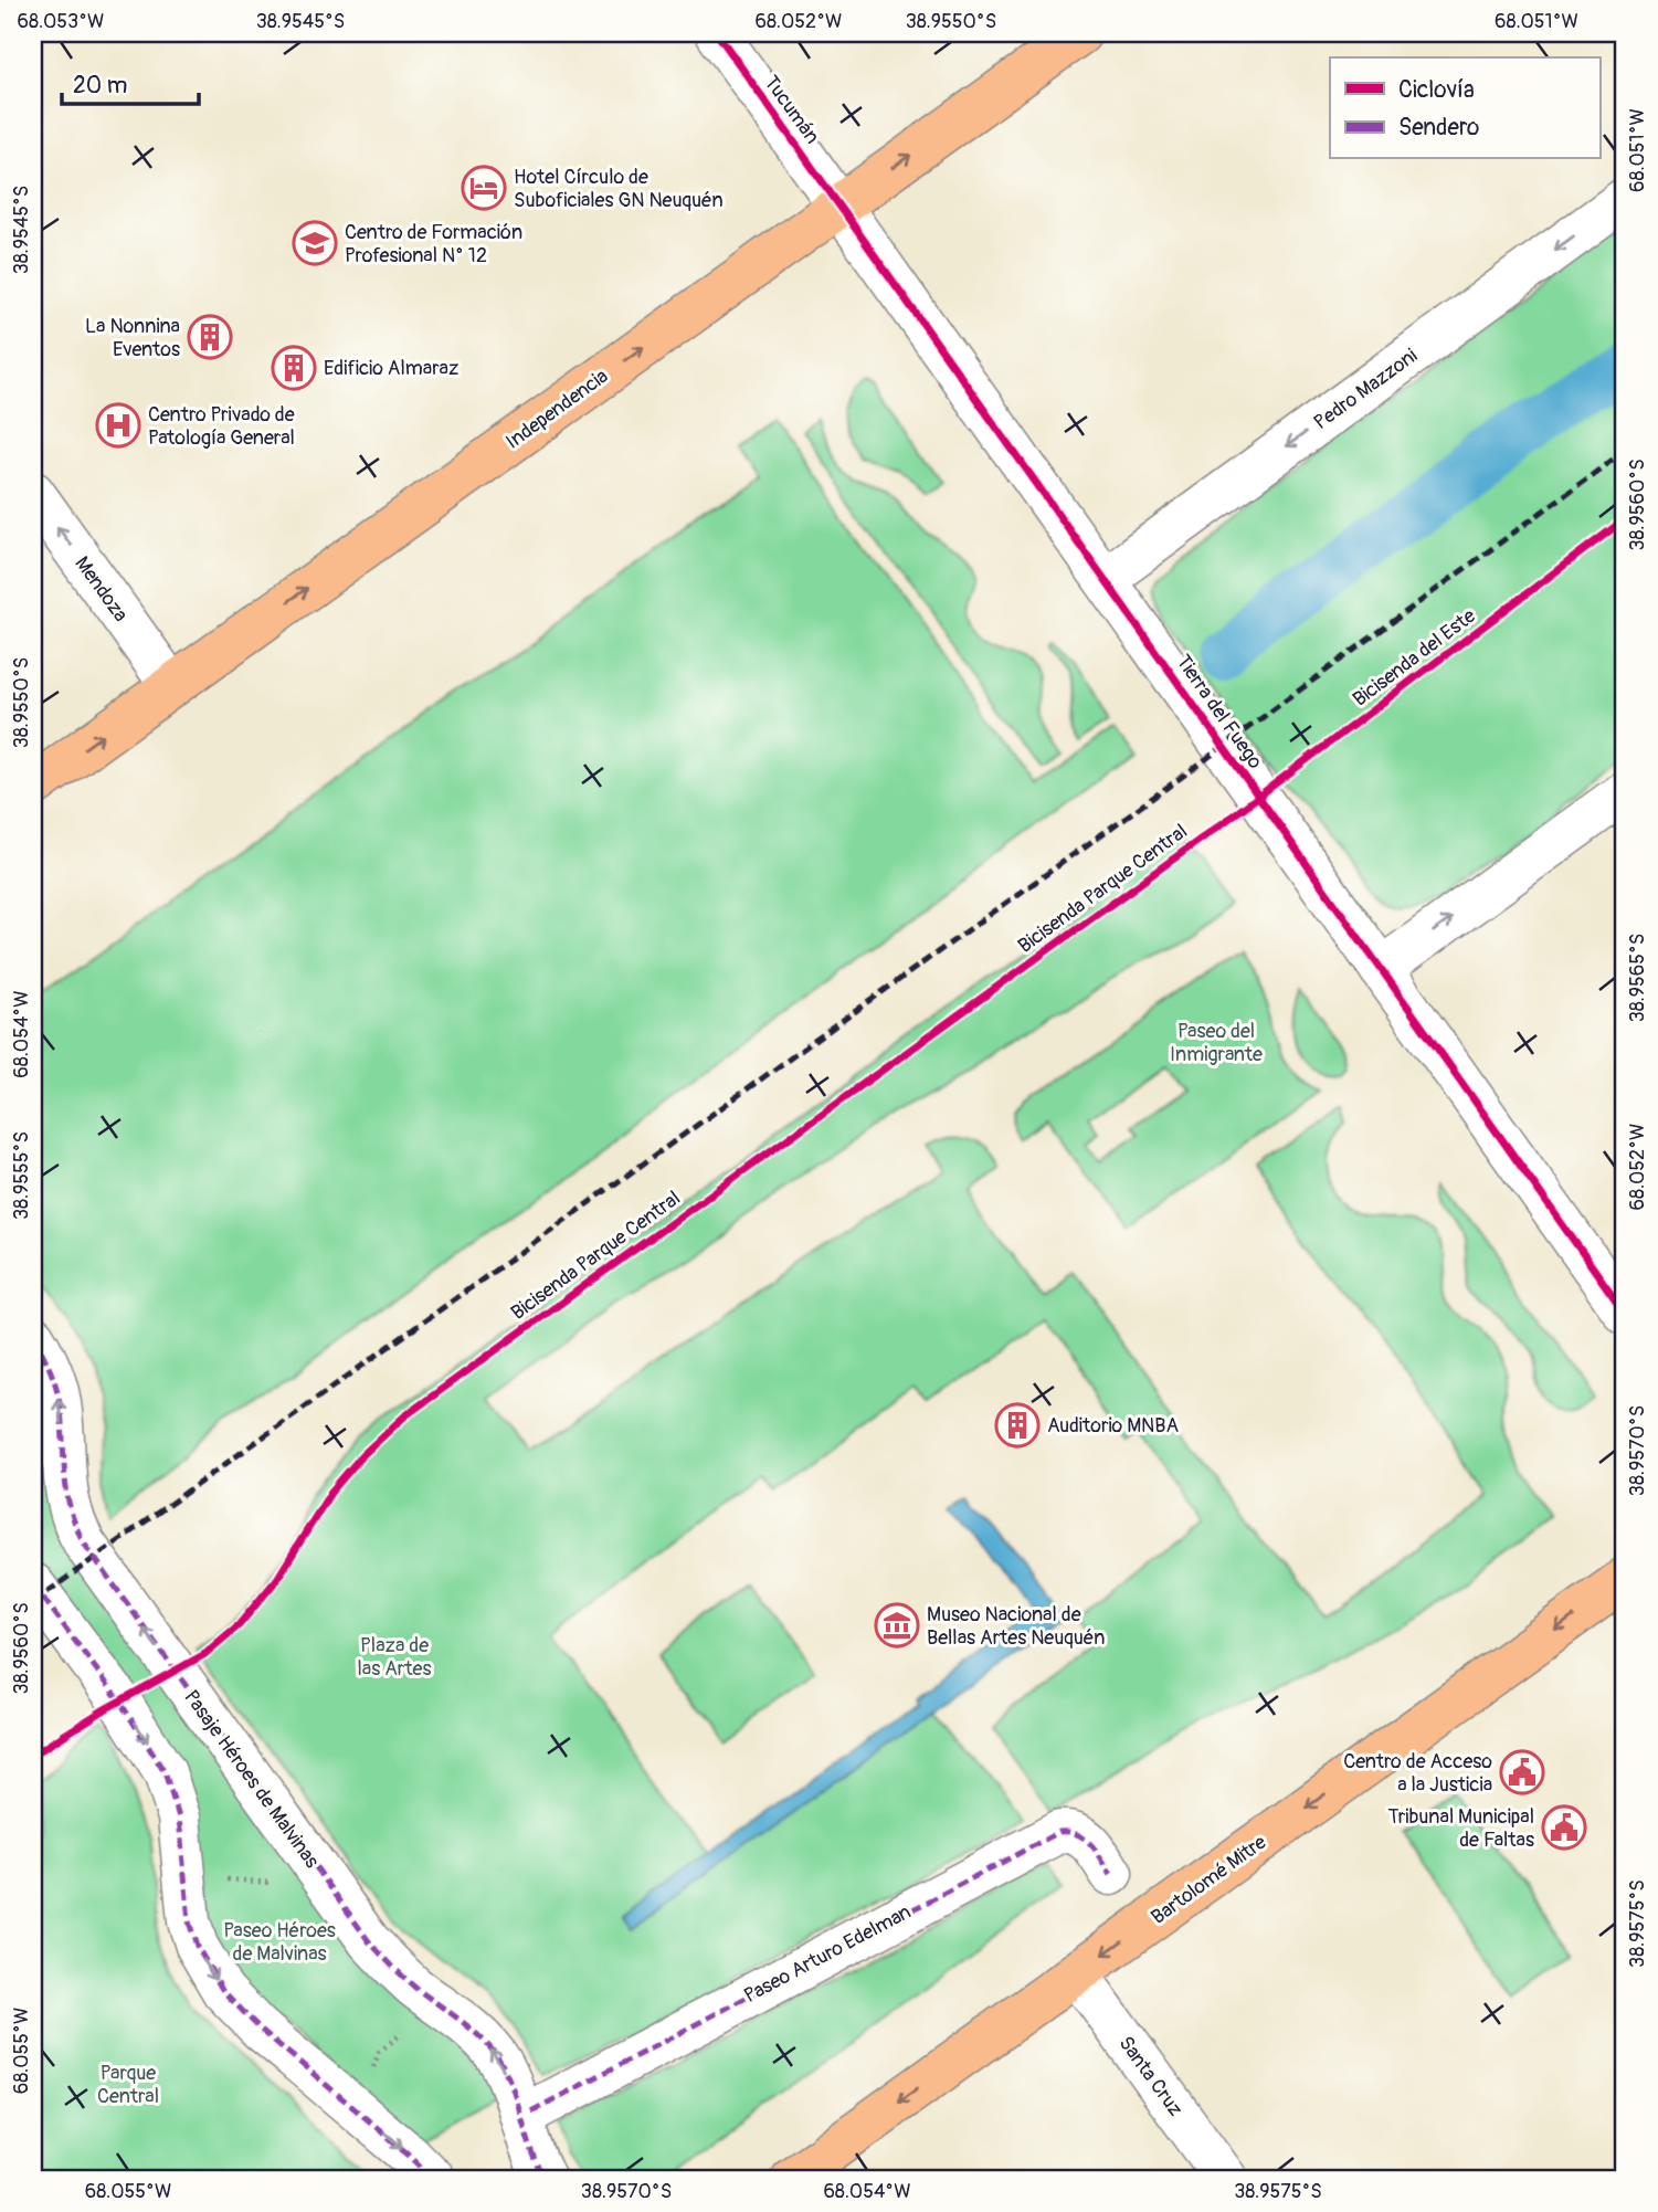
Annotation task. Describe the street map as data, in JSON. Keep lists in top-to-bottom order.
{
  "streets": {
    "main road": ["Independencia", "Bartolomé Mitre"],
    "street": [
      "Tucumán",
      "Pedro Mazzoni",
      "Mendoza",
      "Tierra del Fuego",
      "Pasaje Héroes de Malvinas",
      "Paseo Arturo Edelman",
      "Santa Cruz"
    ],
    "cycle path": ["Bicisenda del Este"]
  },
  "crossings": [
    ["Tucumán", "Independencia"],
    ["Tucumán", "Tierra del Fuego"],
    ["Pedro Mazzoni", "Tierra del Fuego"],
    ["Independencia", "Mendoza"],
    ["Independencia", "Tierra del Fuego"],
    ["Bartolomé Mitre", "Santa Cruz"]
  ],
  "one_way": [
    "Pedro Mazzoni",
    "Independencia",
    "Mendoza",
    "Bartolomé Mitre"
  ],
  "parks": [
    "Paseo del Inmigrante",
    "Plaza de las Artes",
    "Paseo Héroes de Malvinas",
    "Parque Central"
  ],
  "places": {
    "hotel": ["Hotel Círculo de Suboficiales GN Neuquén"],
    "school or university": ["Centro de Formación Profesional N° 12"],
    "building": ["La Nonnina Eventos", "Edificio Almaraz", "Auditorio MNBA"],
    "hospital": ["Centro Privado de Patología General"],
    "museum": ["Museo Nacional de Bellas Artes Neuquén"],
    "public building": ["Centro de Acceso a la Justicia", "Tribunal Municipal de Faltas"]
  },
  "legend": ["Ciclovía", "Sendero"],
  "scale_bar": "20 m",
  "coordinates": [
    "68.053°W",
    "38.9545°S",
    "68.052°W",
    "38.9550°S",
    "68.051°W",
    "38.9560°S",
    "38.9565°S",
    "68.054°W",
    "38.9555°S",
    "38.9570°S",
    "38.9575°S",
    "68.055°W"
  ]
}
